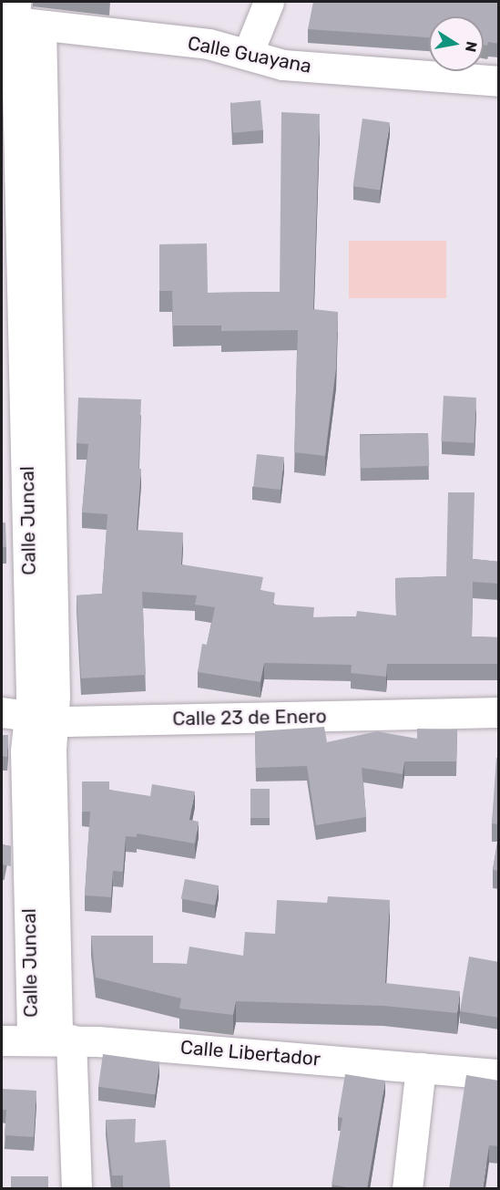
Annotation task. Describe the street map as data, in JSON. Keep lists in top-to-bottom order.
{
  "streets": {
    "street": [
      "Calle Guayana",
      "Calle Juncal",
      "Calle 23 de Enero",
      "Calle Libertador"
    ]
  },
  "crossings": [
    ["Calle Guayana", "Calle Juncal"],
    ["Calle Juncal", "Calle 23 de Enero"],
    ["Calle Juncal", "Calle Libertador"]
  ],
  "north": "right"
}
